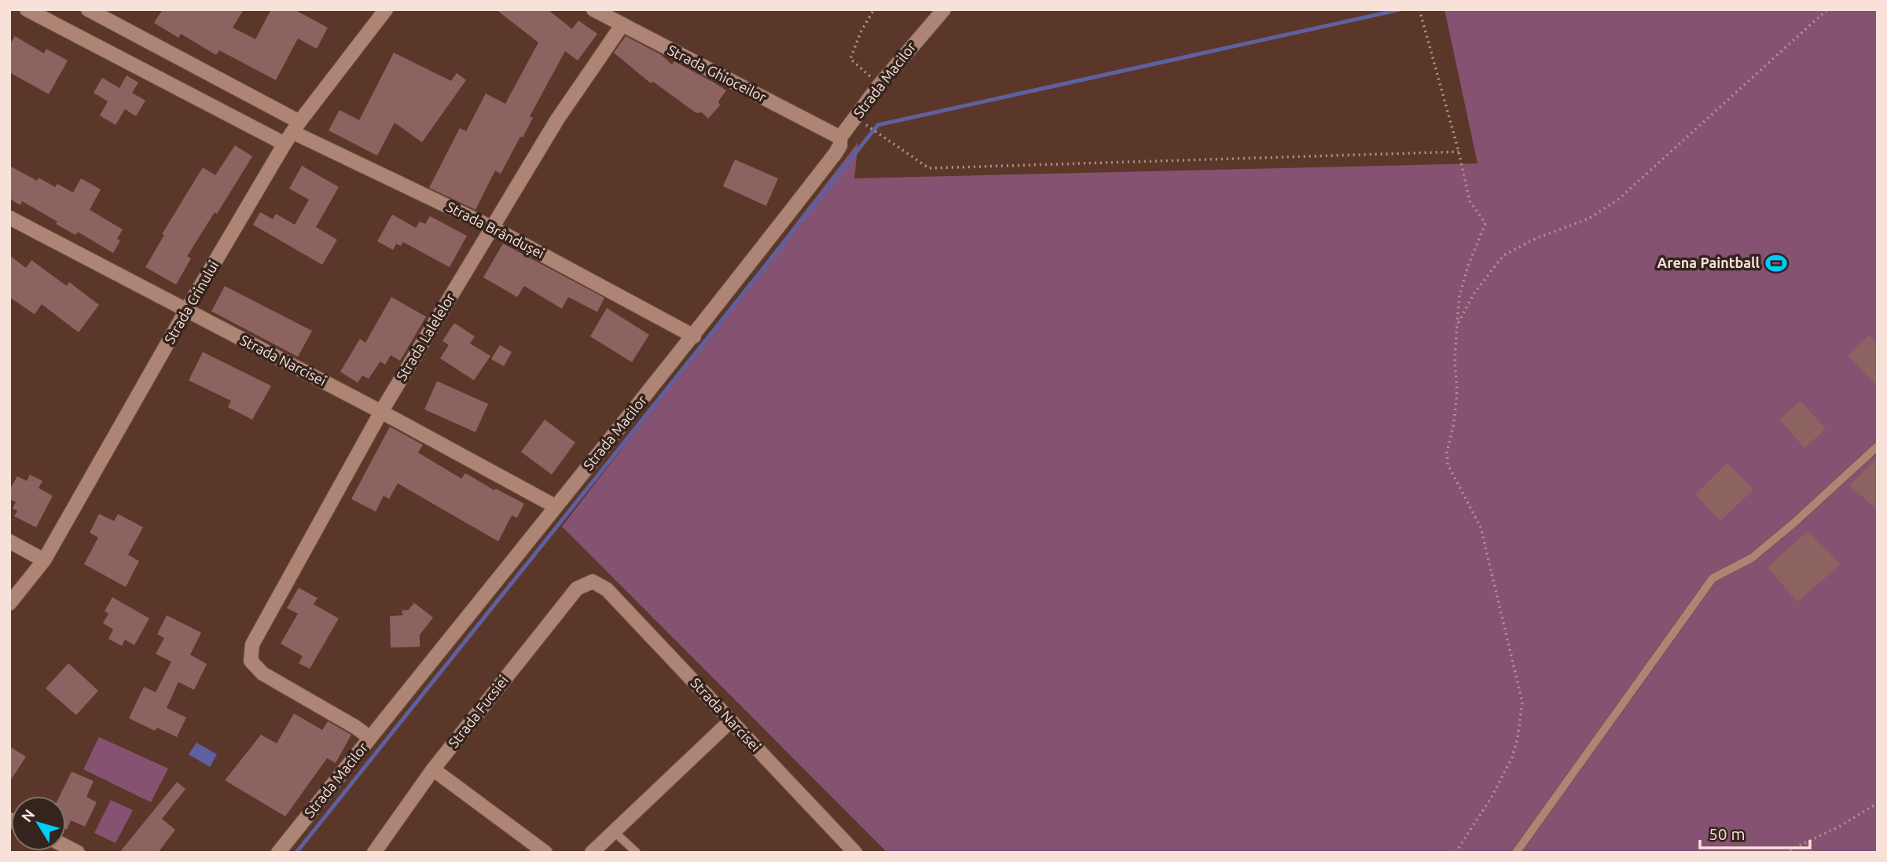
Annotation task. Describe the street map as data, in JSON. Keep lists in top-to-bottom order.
{
  "streets": {
    "street": [
      "Strada Ghioceilor",
      "Strada Macilor",
      "Strada Brândușei",
      "Strada Crinului",
      "Strada Lalelelor",
      "Strada Narcisei",
      "Strada Fucsiei"
    ]
  },
  "crossings": [
    ["Strada Ghioceilor", "Strada Macilor"],
    ["Strada Ghioceilor", "Strada Lalelelor"],
    ["Strada Macilor", "Strada Brândușei"],
    ["Strada Macilor", "Strada Lalelelor"],
    ["Strada Macilor", "Strada Narcisei"],
    ["Strada Brândușei", "Strada Crinului"],
    ["Strada Brândușei", "Strada Lalelelor"],
    ["Strada Crinului", "Strada Narcisei"],
    ["Strada Lalelelor", "Strada Narcisei"],
    ["Strada Narcisei", "Strada Fucsiei"]
  ],
  "places": {
    "sports": ["Arena Paintball"]
  },
  "scale_bar": "50 m",
  "north": "top left"
}
